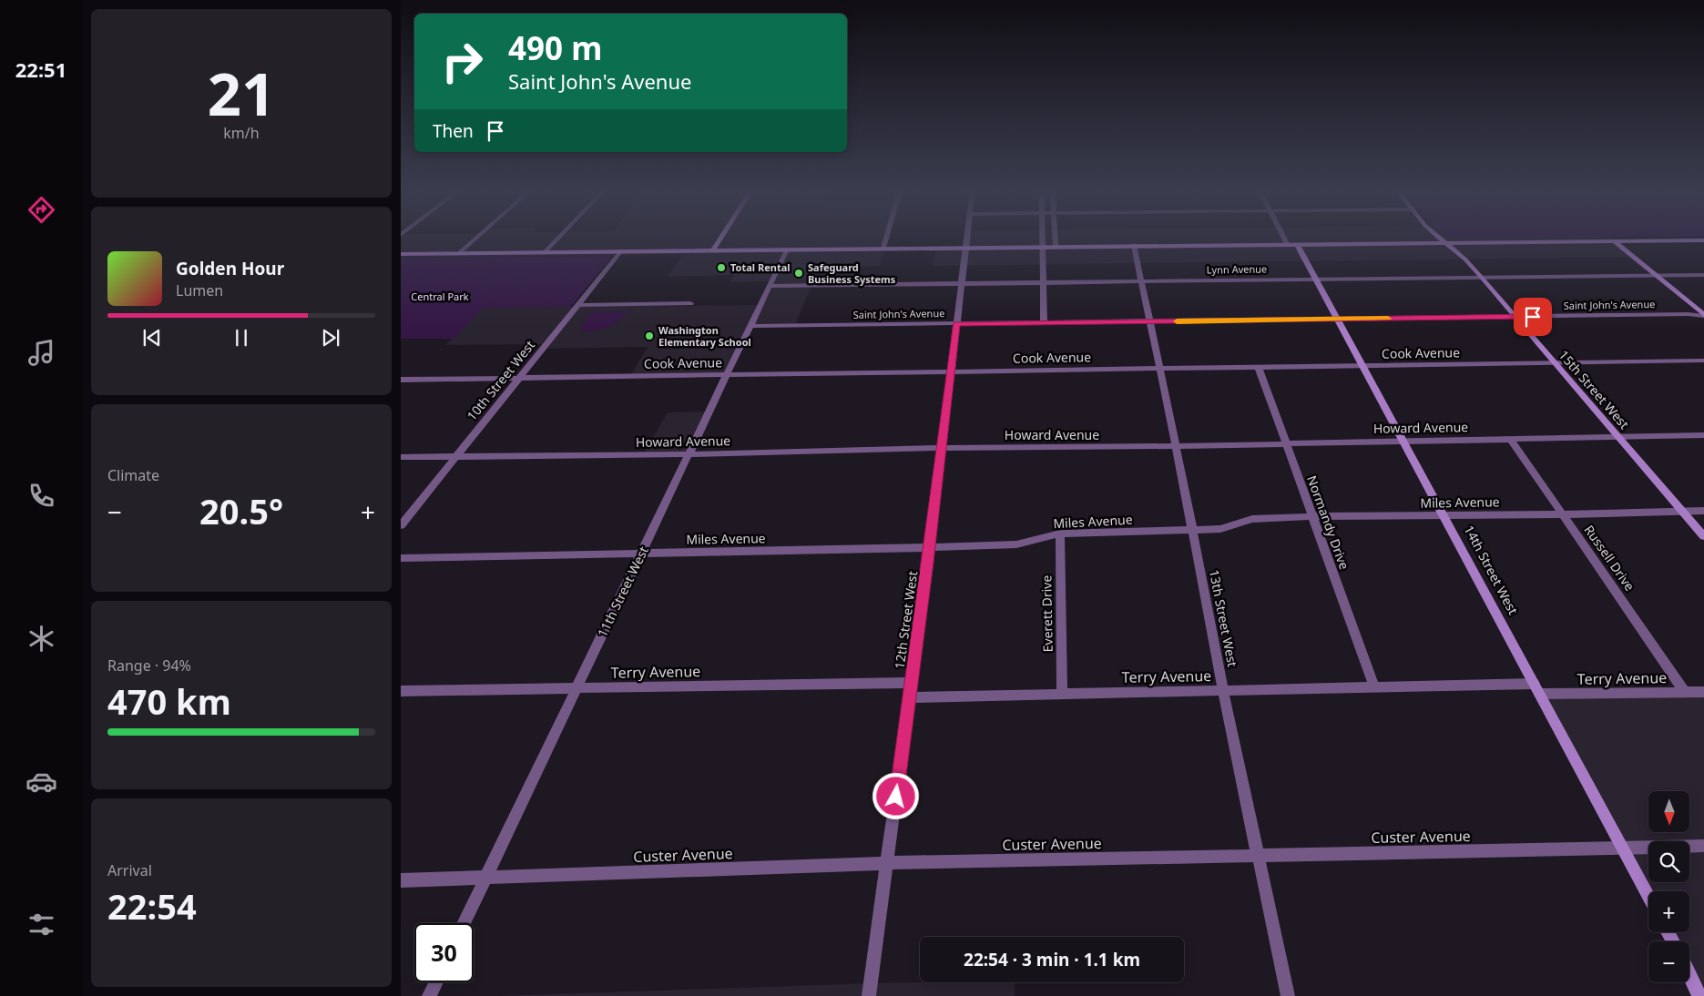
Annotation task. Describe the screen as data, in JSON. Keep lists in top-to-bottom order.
{
  "streets": {
    "street": [
      "Lynn Avenue",
      "Saint John's Avenue",
      "Cook Avenue",
      "10th Street West",
      "15th Street West",
      "Howard Avenue",
      "Miles Avenue",
      "Normandy Drive",
      "Russell Drive",
      "14th Street West",
      "11th Street West",
      "Everett Drive",
      "13th Street West",
      "12th Street West",
      "Terry Avenue",
      "Custer Avenue"
    ]
  },
  "crossings": [
    ["Lynn Avenue", "15th Street West"],
    ["Lynn Avenue", "14th Street West"],
    ["Lynn Avenue", "11th Street West"],
    ["Lynn Avenue", "13th Street West"],
    ["Lynn Avenue", "12th Street West"],
    ["Saint John's Avenue", "15th Street West"],
    ["Saint John's Avenue", "14th Street West"],
    ["Saint John's Avenue", "11th Street West"],
    ["Saint John's Avenue", "13th Street West"],
    ["Saint John's Avenue", "12th Street West"],
    ["Cook Avenue", "10th Street West"],
    ["Cook Avenue", "15th Street West"],
    ["Cook Avenue", "Normandy Drive"],
    ["Cook Avenue", "14th Street West"],
    ["Cook Avenue", "11th Street West"],
    ["Cook Avenue", "13th Street West"],
    ["Cook Avenue", "12th Street West"],
    ["10th Street West", "Howard Avenue"],
    ["15th Street West", "Howard Avenue"],
    ["15th Street West", "Miles Avenue"],
    ["Howard Avenue", "Normandy Drive"],
    ["Howard Avenue", "Russell Drive"],
    ["Howard Avenue", "14th Street West"],
    ["Howard Avenue", "11th Street West"],
    ["Howard Avenue", "13th Street West"],
    ["Howard Avenue", "12th Street West"],
    ["Miles Avenue", "Normandy Drive"],
    ["Miles Avenue", "Russell Drive"],
    ["Miles Avenue", "14th Street West"],
    ["Miles Avenue", "11th Street West"],
    ["Miles Avenue", "Everett Drive"],
    ["Miles Avenue", "13th Street West"],
    ["Miles Avenue", "12th Street West"],
    ["Normandy Drive", "Terry Avenue"],
    ["Russell Drive", "Terry Avenue"],
    ["14th Street West", "Terry Avenue"],
    ["14th Street West", "Custer Avenue"],
    ["11th Street West", "Terry Avenue"],
    ["11th Street West", "Custer Avenue"],
    ["Everett Drive", "Terry Avenue"],
    ["13th Street West", "Terry Avenue"],
    ["13th Street West", "Custer Avenue"],
    ["12th Street West", "Terry Avenue"],
    ["12th Street West", "Custer Avenue"]
  ],
  "parks": ["Central Park"],
  "places": ["Total Rental", "Safeguard Business Systems", "Washington Elementary School"],
  "north": "bottom",
  "page": {
    "tabs": "22:51",
    "tile": [
      ["21", "km/h"],
      "Climate",
      ["Range · 94%", "470 km"],
      ["Arrival", "22:54"]
    ],
    "turn": ["490 m", "Saint John's Avenue"],
    "then": "Then",
    "song": ["Golden Hour", "Lumen"],
    "heat": ["−", "20.5°", "+"],
    "map_buttons": ["+", "−"],
    "limit": "30",
    "trip": "22:54 · 3 min · 1.1 km"
  }
}
